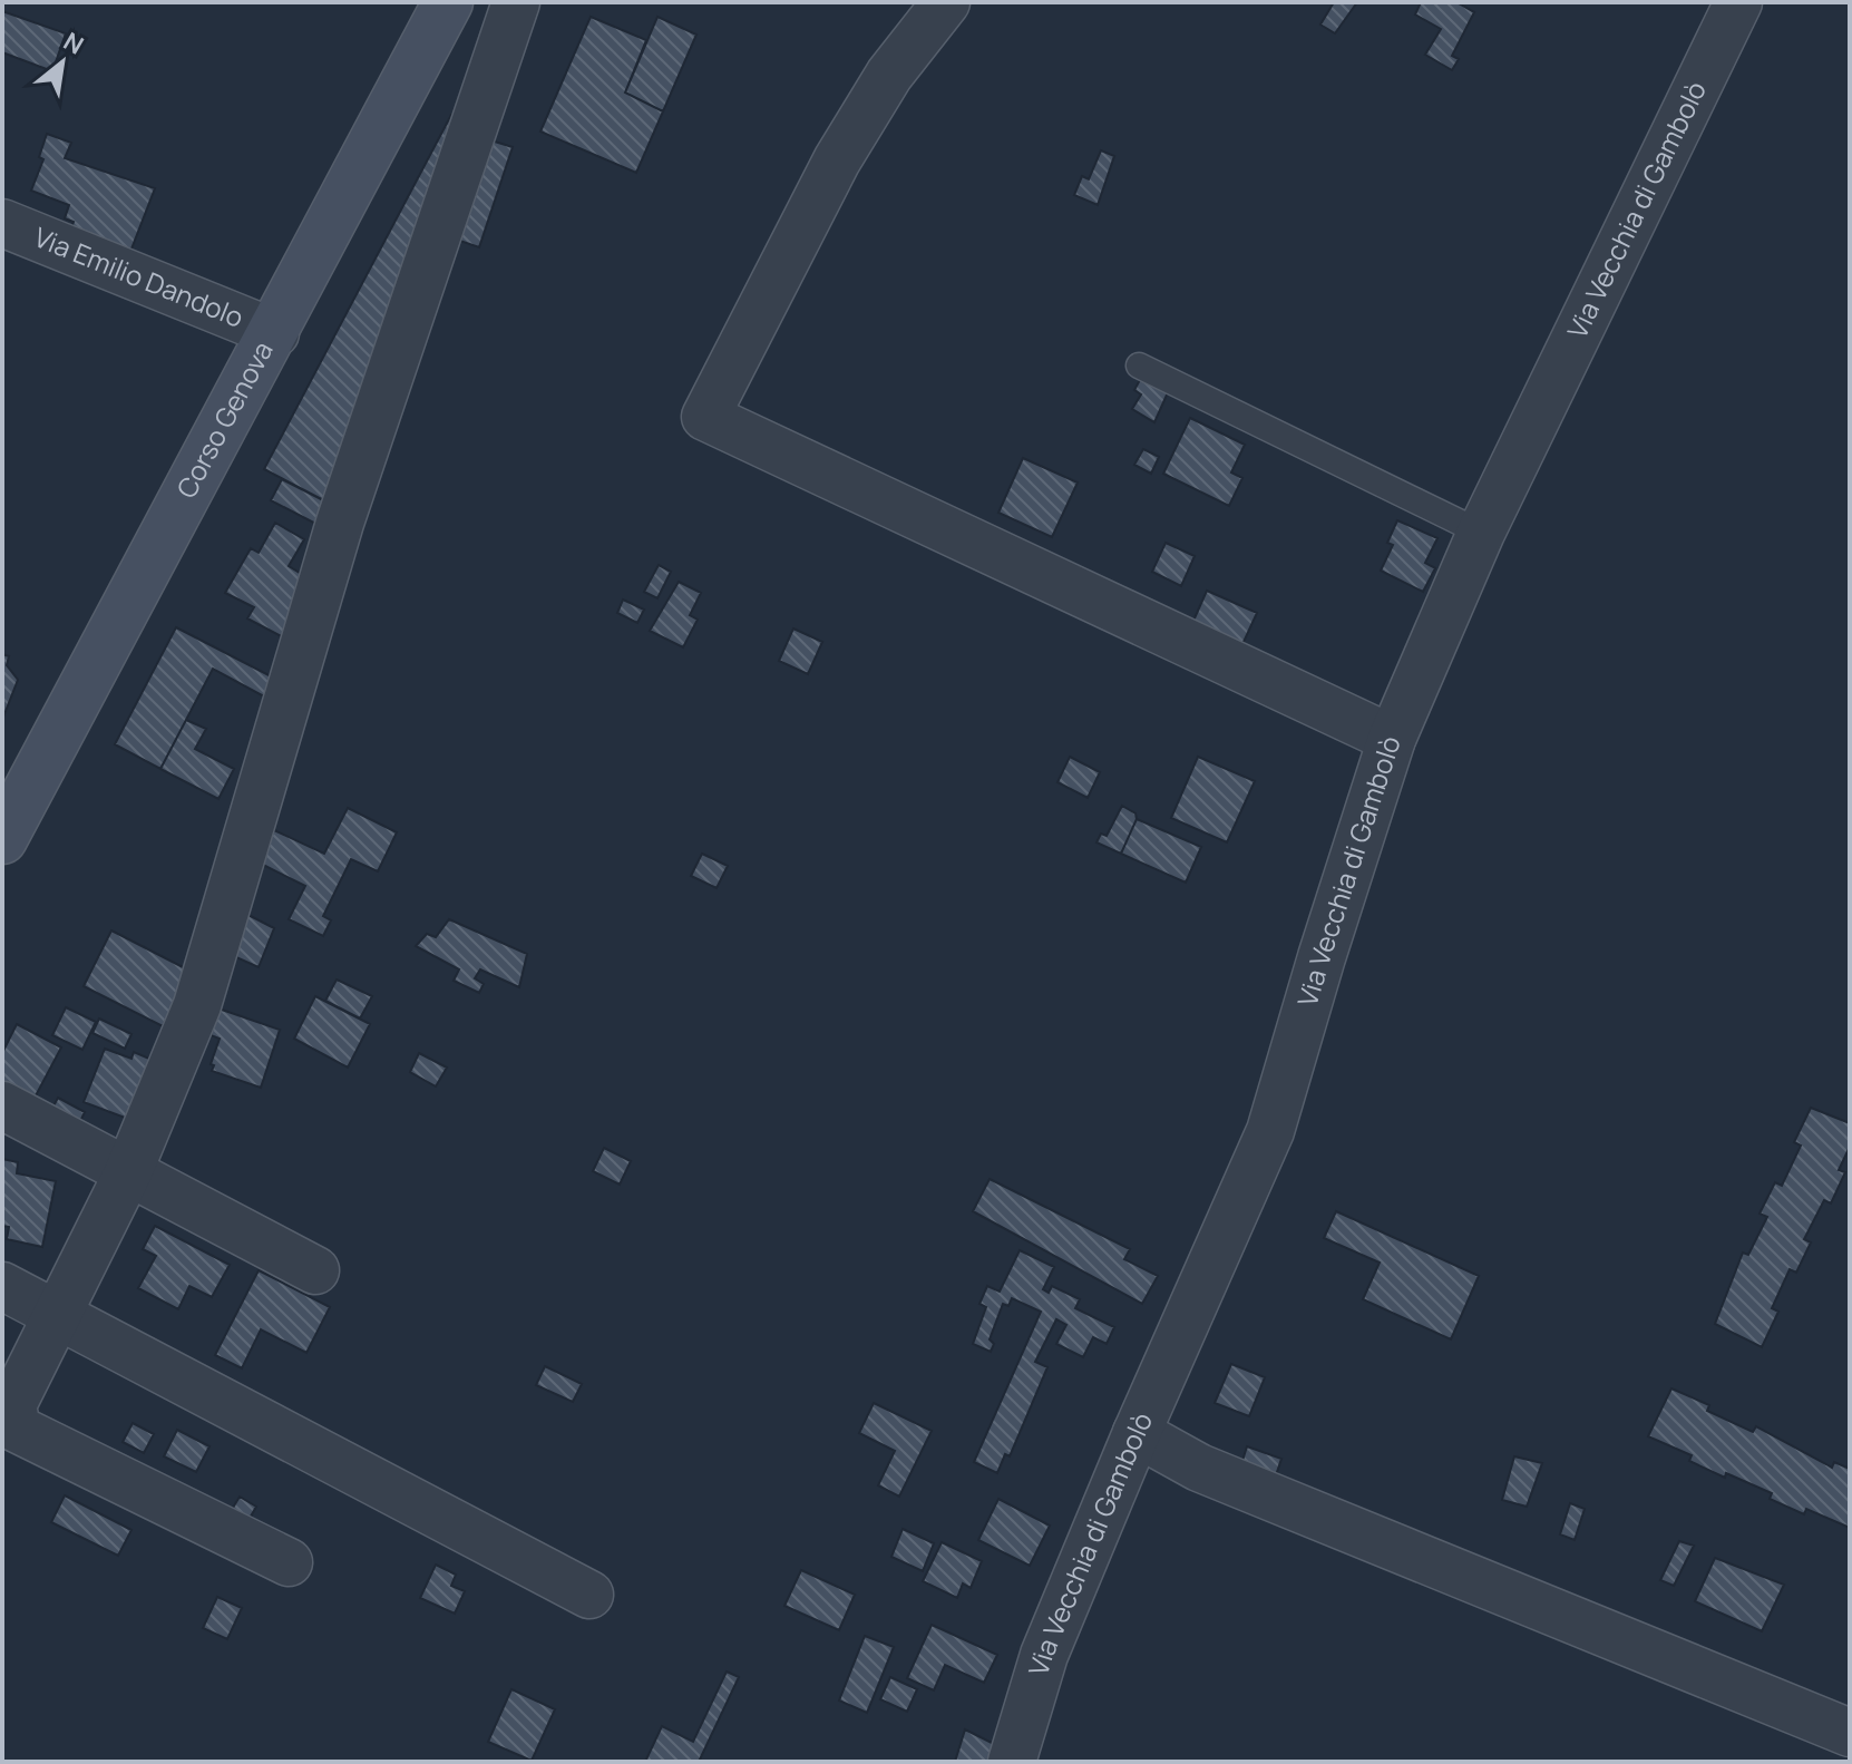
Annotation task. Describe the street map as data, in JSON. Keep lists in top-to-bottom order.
{
  "streets": {
    "main road": ["Corso Genova"],
    "street": ["Via Vecchia di Gambolò", "Via Emilio Dandolo"]
  },
  "crossings": [
    ["Via Emilio Dandolo", "Corso Genova"]
  ],
  "north": "top right"
}
